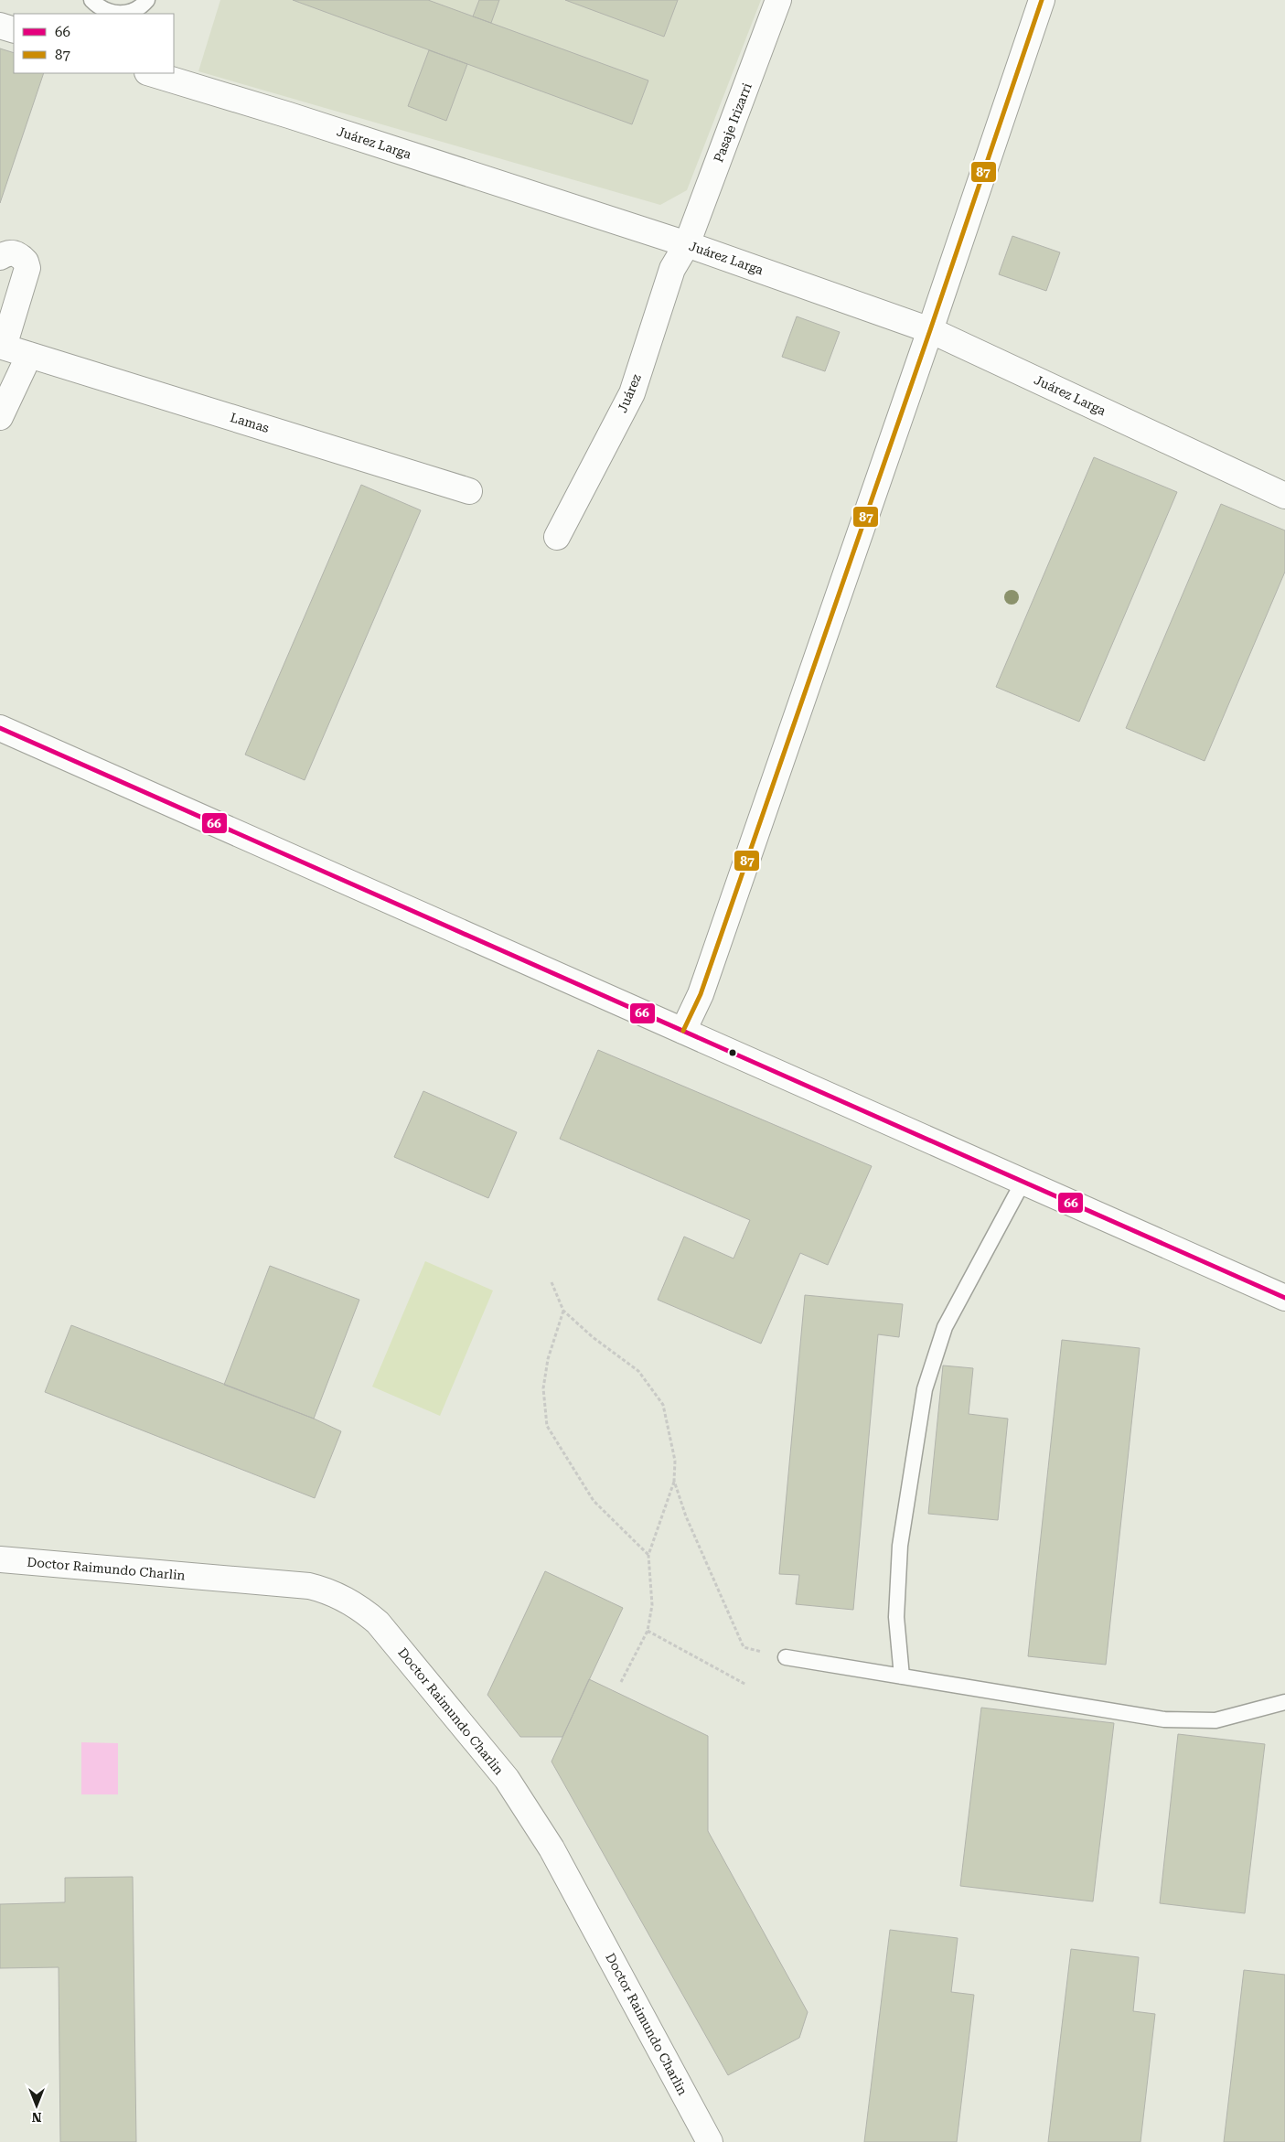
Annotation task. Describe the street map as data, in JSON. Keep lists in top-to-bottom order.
{
  "streets": {
    "street": [
      "Pasaje Irizarri",
      "Juárez Larga",
      "Juárez",
      "Lamas",
      "Doctor Raimundo Charlin"
    ]
  },
  "crossings": [
    ["Pasaje Irizarri", "Juárez Larga"],
    ["Pasaje Irizarri", "Juárez"],
    ["Juárez Larga", "Juárez"]
  ],
  "lines": ["transit line 87", "transit line 66"],
  "legend": ["66", "87"],
  "north": "bottom"
}
